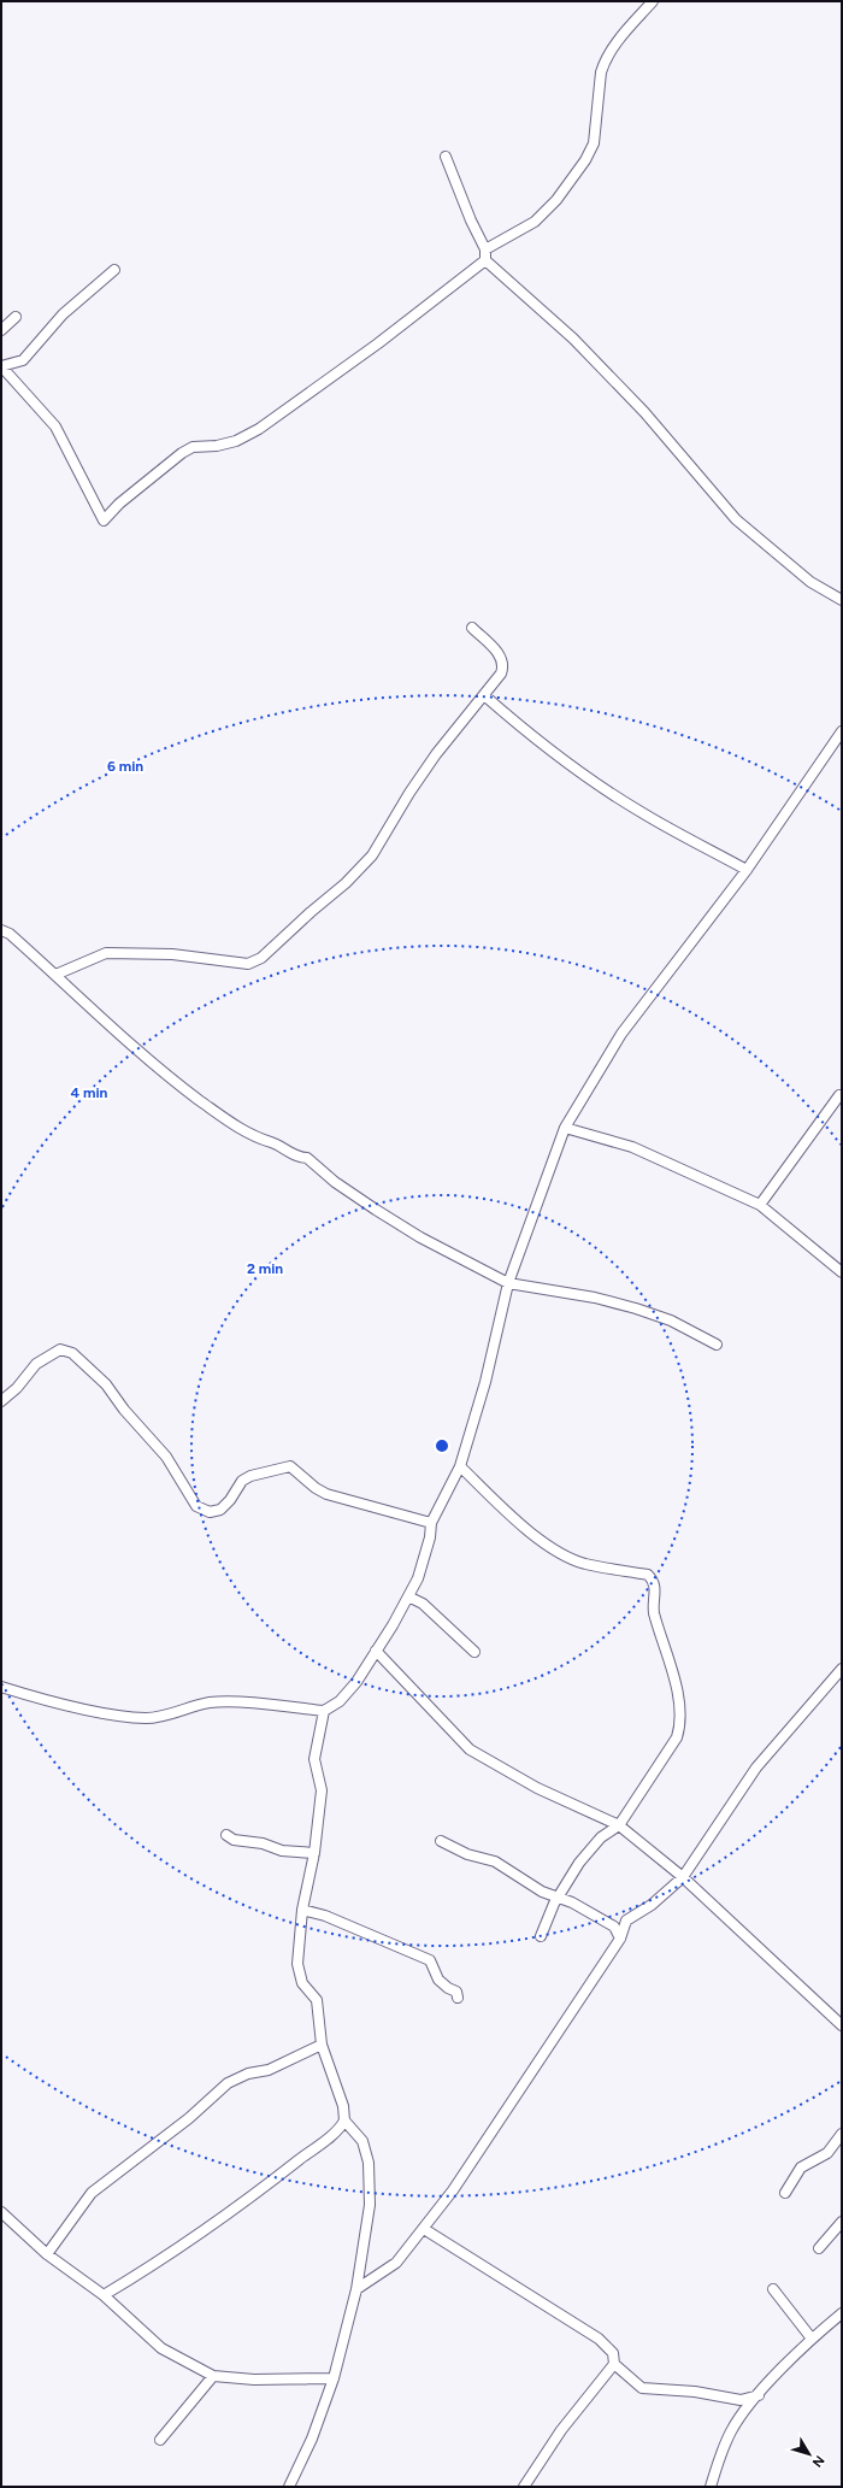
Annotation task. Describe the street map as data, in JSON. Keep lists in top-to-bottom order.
{
  "north": "bottom right",
  "rings": ["6 min", "4 min", "2 min"]
}
